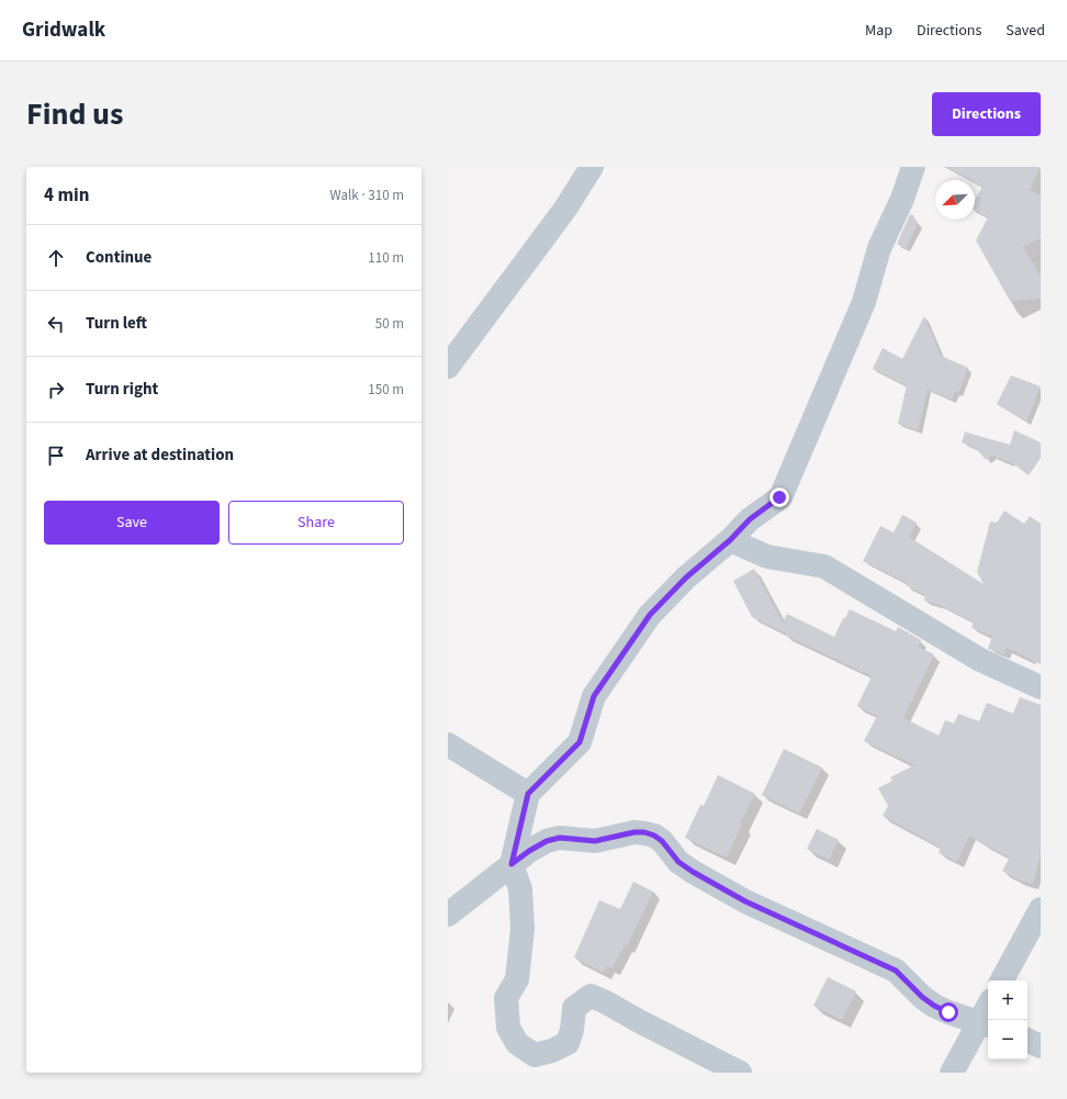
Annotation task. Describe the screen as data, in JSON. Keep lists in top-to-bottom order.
{
  "north": "bottom left",
  "page": {
    "header": "Gridwalk",
    "nav": ["Map", "Directions", "Saved"],
    "title": "Find us",
    "buttons": [
      "Directions",
      ["Save", "Share"]
    ],
    "heading": ["4 min", "Walk · 310 m"],
    "list": [
      ["Continue", "110 m"],
      ["Turn left", "50 m"],
      ["Turn right", "150 m"],
      "Arrive at destination"
    ],
    "map_buttons": ["+", "−"]
  }
}
